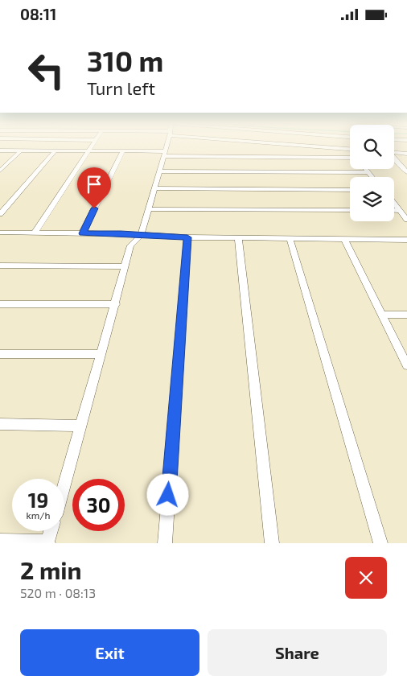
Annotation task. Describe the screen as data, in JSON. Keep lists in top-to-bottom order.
{
  "page": {
    "status": "08:11",
    "turn": ["310 m", "Turn left"],
    "speed": "19 km/h",
    "limit": "30",
    "heading": ["2 min", "520 m · 08:13"],
    "buttons": ["Exit", "Share"]
  }
}
